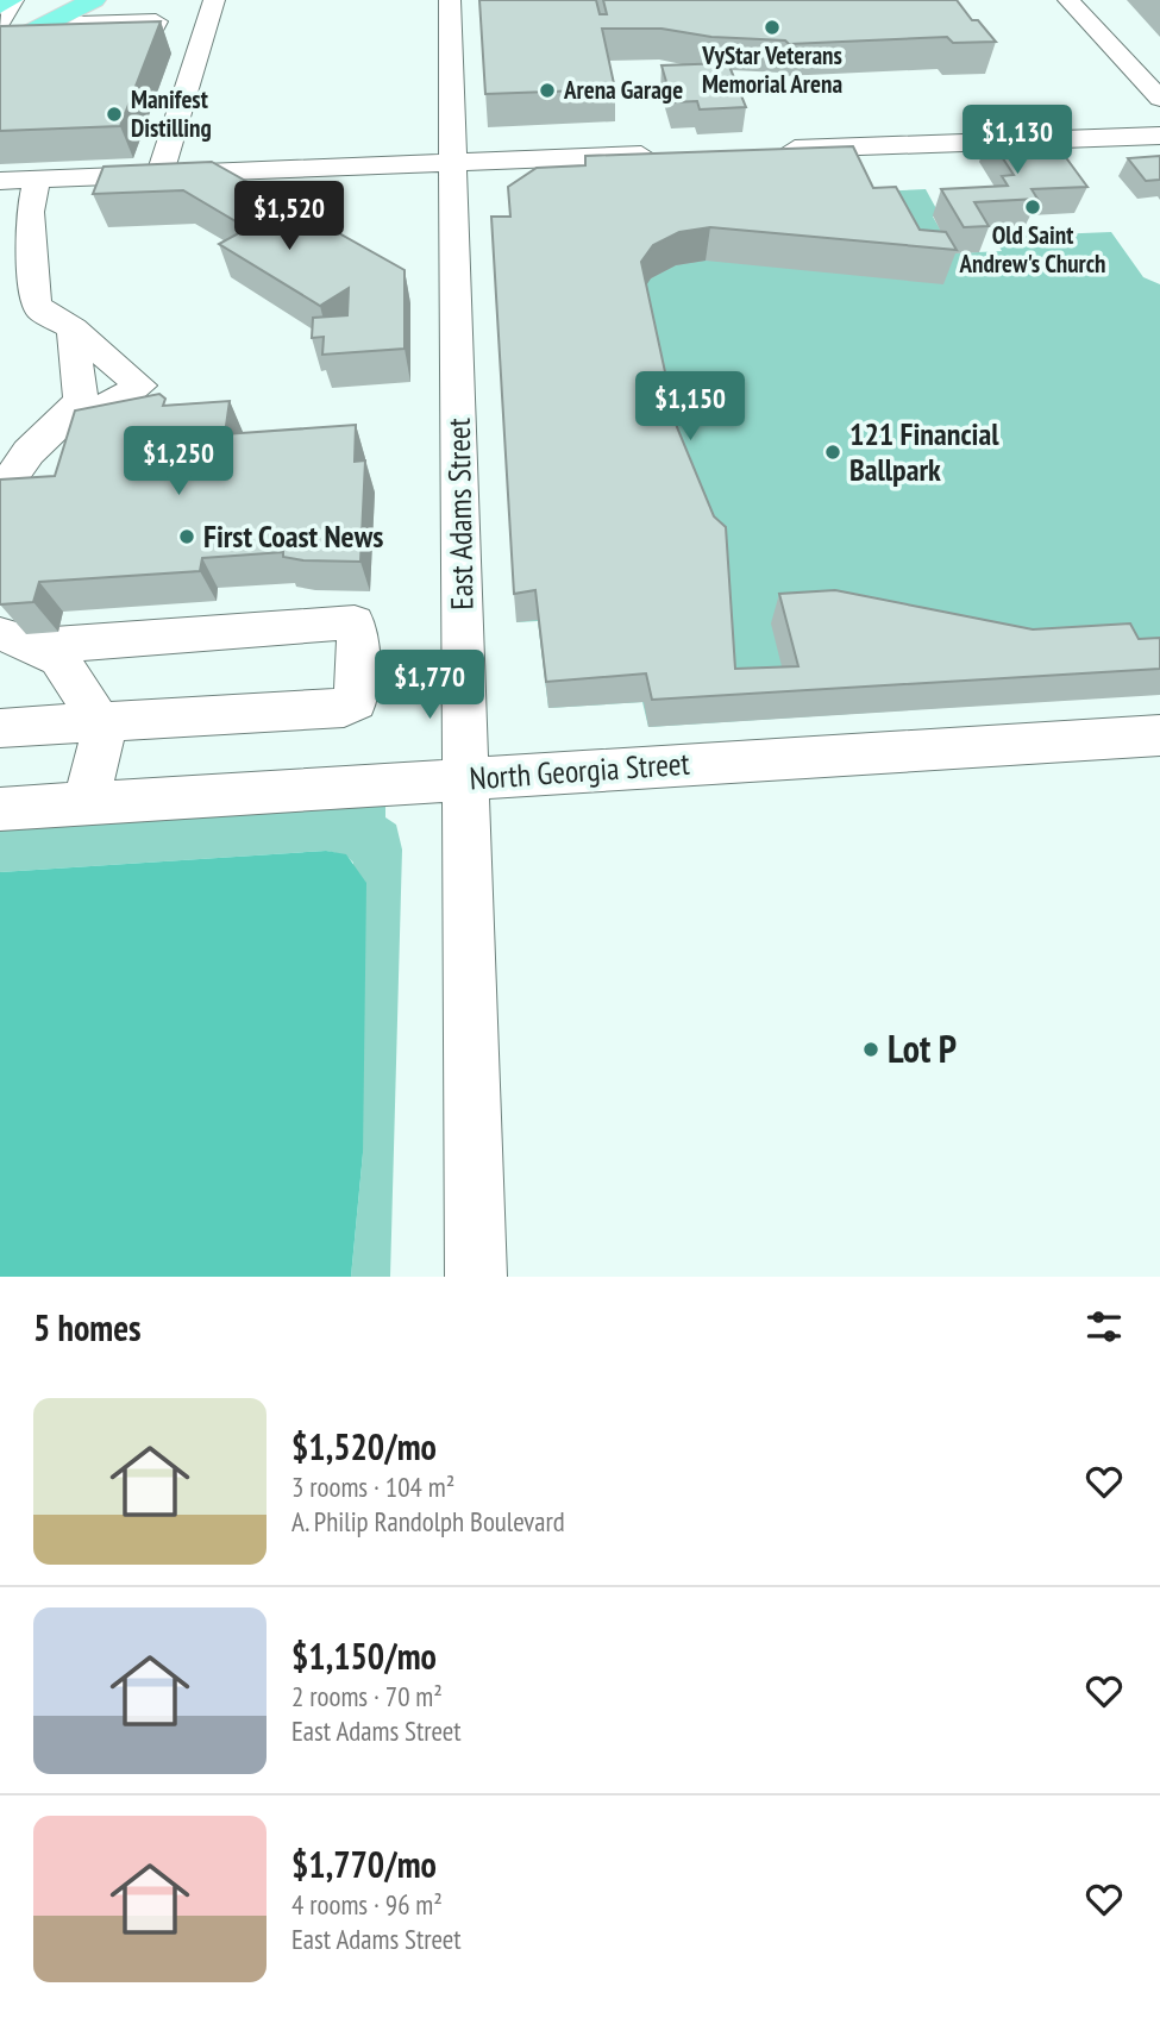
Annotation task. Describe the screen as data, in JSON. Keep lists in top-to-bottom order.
{
  "streets": {
    "street": ["East Adams Street", "North Georgia Street"]
  },
  "crossings": [
    ["East Adams Street", "North Georgia Street"]
  ],
  "places": [
    "VyStar Veterans Memorial Arena",
    "Arena Garage",
    "Manifest Distilling",
    "Old Saint Andrew's Church",
    "121 Financial Ballpark",
    "First Coast News",
    "Lot P"
  ],
  "page": {
    "price": [
      "$1,130",
      "$1,520",
      "$1,150",
      "$1,250",
      "$1,770"
    ],
    "heading": "5 homes",
    "list": [
      {
        "name": "$1,520/mo",
        "note": "3 rooms · 104 m² · A. Philip Randolph Boulevard"
      },
      {
        "name": "$1,150/mo",
        "note": "2 rooms · 70 m² · East Adams Street"
      },
      {
        "name": "$1,770/mo",
        "note": "4 rooms · 96 m² · East Adams Street"
      }
    ]
  }
}
